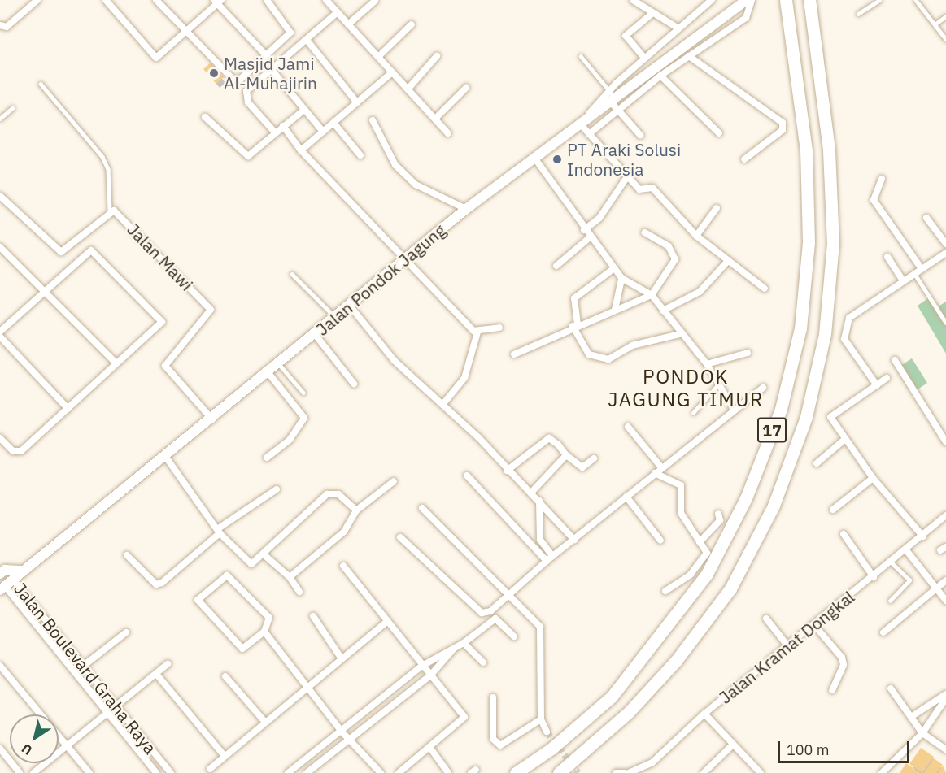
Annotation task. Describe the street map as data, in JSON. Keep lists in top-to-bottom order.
{
  "streets": {
    "highway": ["17"],
    "street": [
      "Jalan Mawi",
      "Jalan Pondok Jagung",
      "Jalan Kramat Dongkal",
      "Jalan Boulevard Graha Raya"
    ]
  },
  "crossings": [
    ["Jalan Mawi", "Jalan Pondok Jagung"],
    ["Jalan Pondok Jagung", "Jalan Boulevard Graha Raya"]
  ],
  "districts": ["PONDOK JAGUNG TIMUR"],
  "places": ["Masjid Jami Al-Muhajirin", "PT Araki Solusi Indonesia"],
  "scale_bar": "100 m",
  "north": "bottom left"
}
